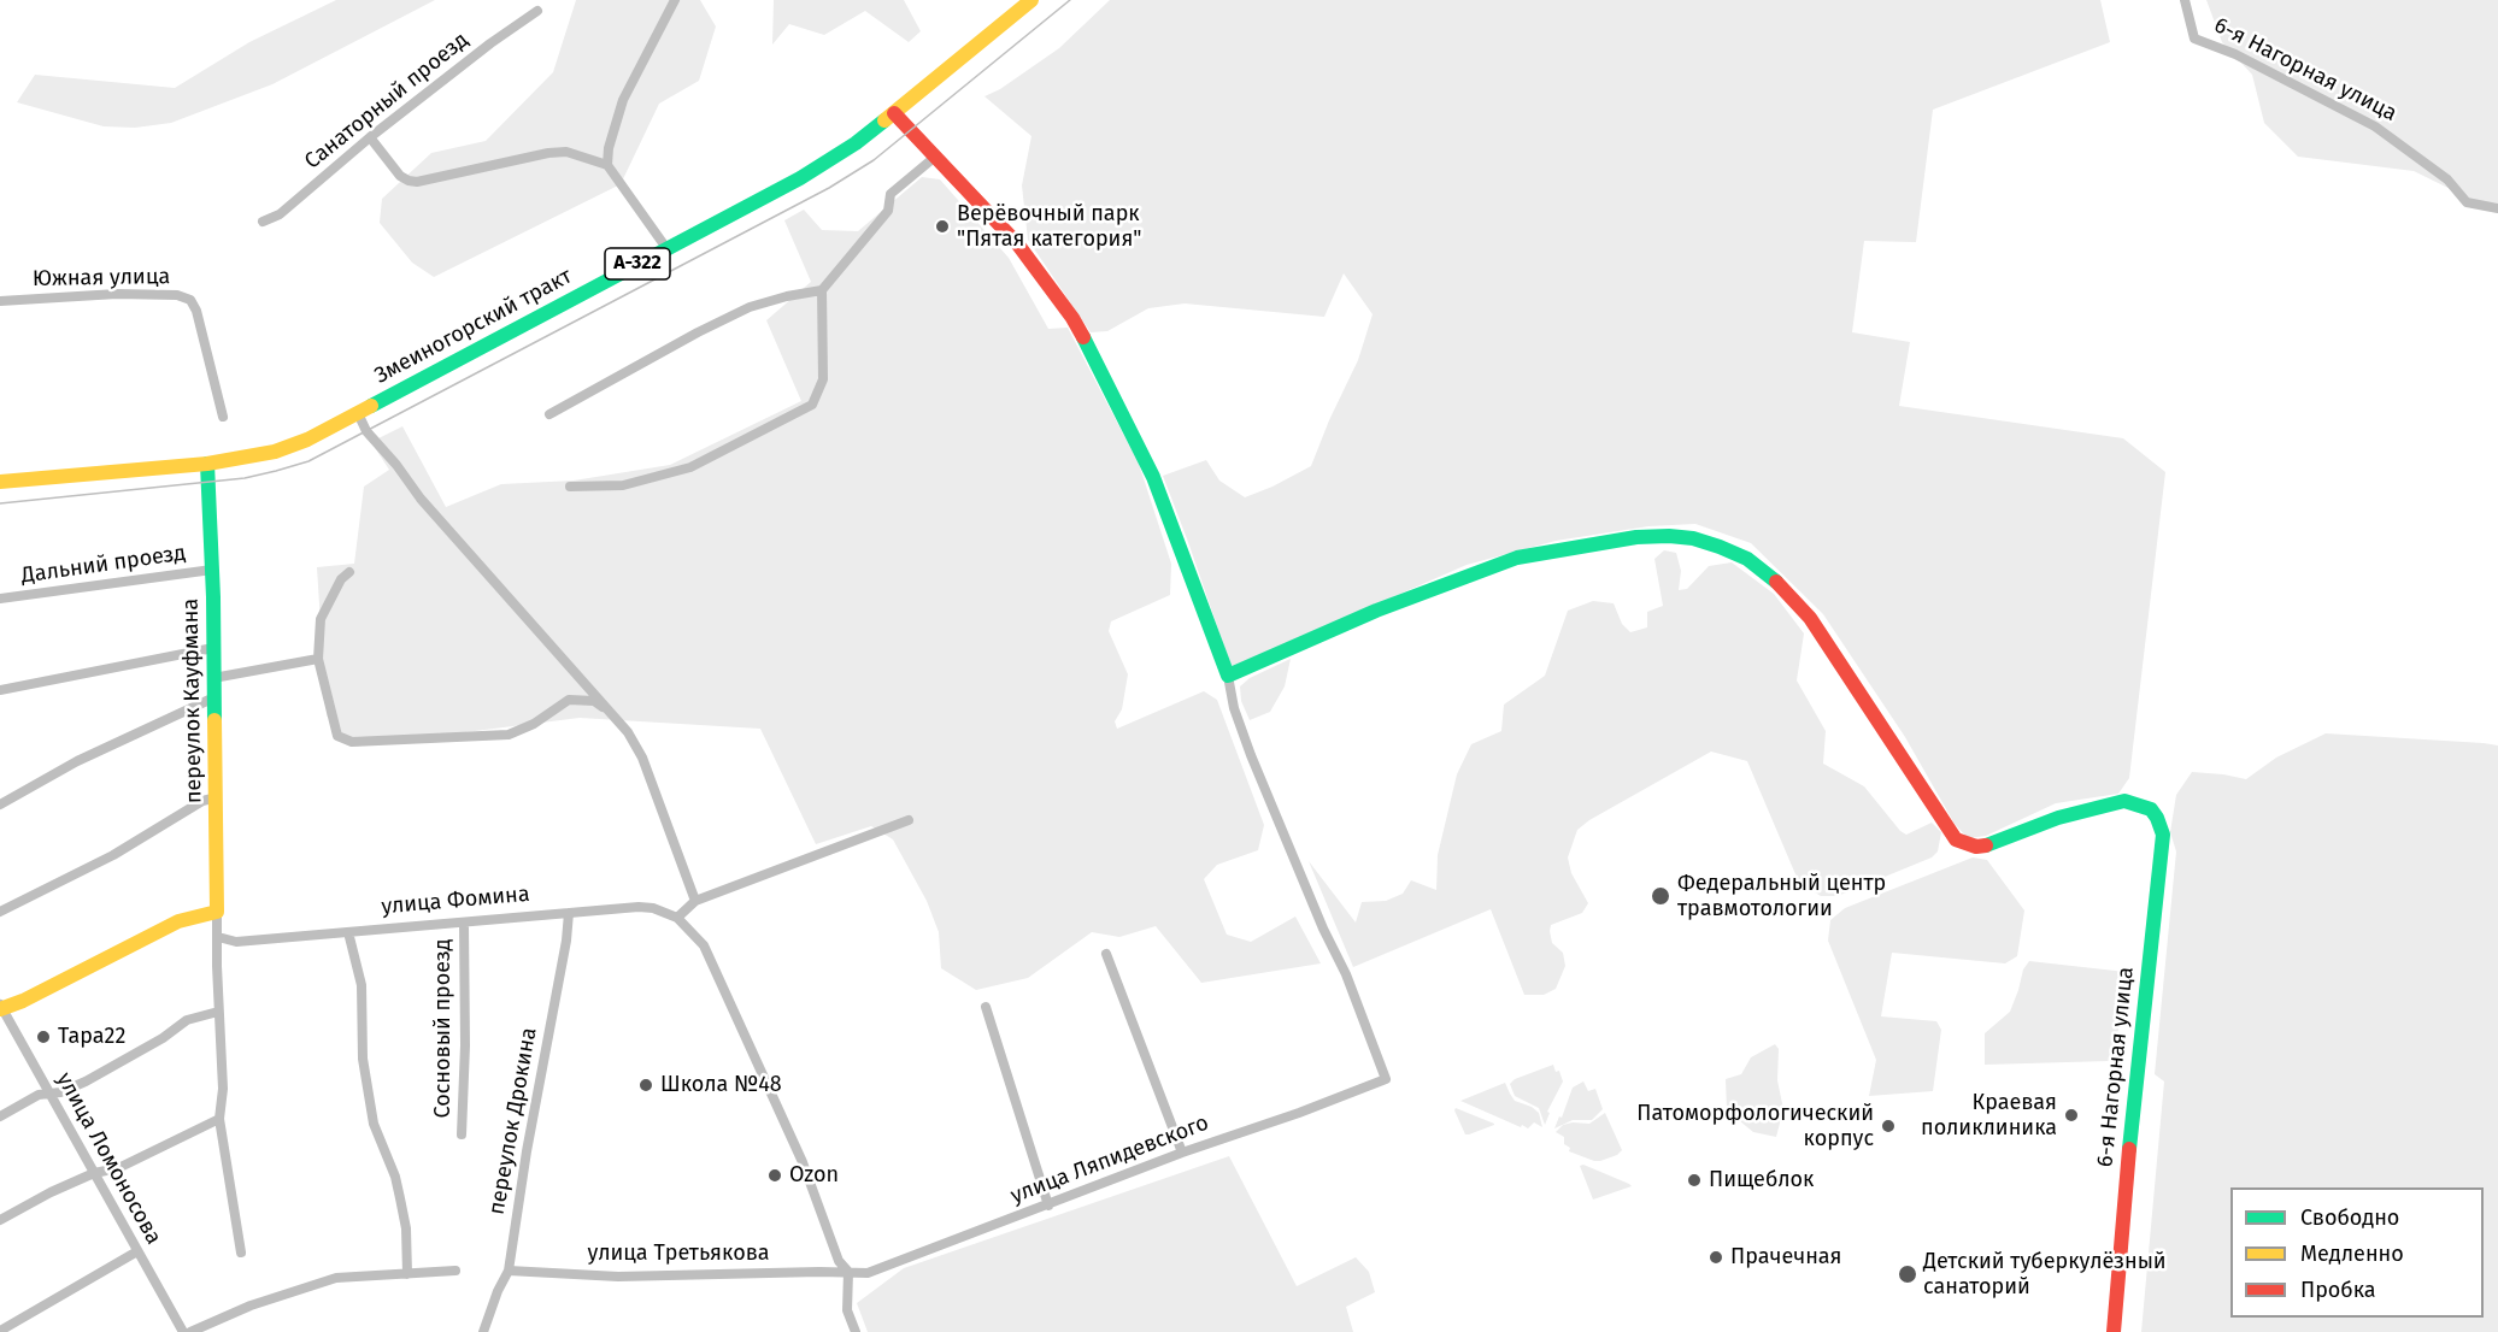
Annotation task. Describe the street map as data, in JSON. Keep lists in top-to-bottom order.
{
  "streets": {
    "main road": [
      "6-я Нагорная улица",
      "А-322",
      "Змеиногорский тракт",
      "переулок Кауфмана"
    ],
    "street": [
      "Санаторный проезд",
      "Южная улица",
      "Дальний проезд",
      "улица Фомина",
      "Сосновый проезд",
      "переулок Дрокина",
      "улица Ломоносова",
      "улица Ляпидевского",
      "улица Третьякова"
    ]
  },
  "crossings": [
    ["6-я Нагорная улица", "улица Ляпидевского"],
    ["А-322", "Змеиногорский тракт"],
    ["А-322", "переулок Кауфмана"],
    ["Змеиногорский тракт", "переулок Кауфмана"],
    ["Дальний проезд", "переулок Кауфмана"],
    ["переулок Кауфмана", "улица Фомина"],
    ["улица Фомина", "Сосновый проезд"],
    ["улица Фомина", "переулок Дрокина"],
    ["переулок Дрокина", "улица Третьякова"],
    ["улица Ляпидевского", "улица Третьякова"]
  ],
  "places": [
    "Верёвочный парк \"Пятая категория\"",
    "Федеральный центр травмотологии",
    "Тара22",
    "Школа №48",
    "Краевая поликлиника",
    "Патоморфологический корпус",
    "Ozon",
    "Пищеблок",
    "Прачечная",
    "Детский туберкулёзный санаторий"
  ],
  "legend": ["Свободно", "Медленно", "Пробка"]
}
